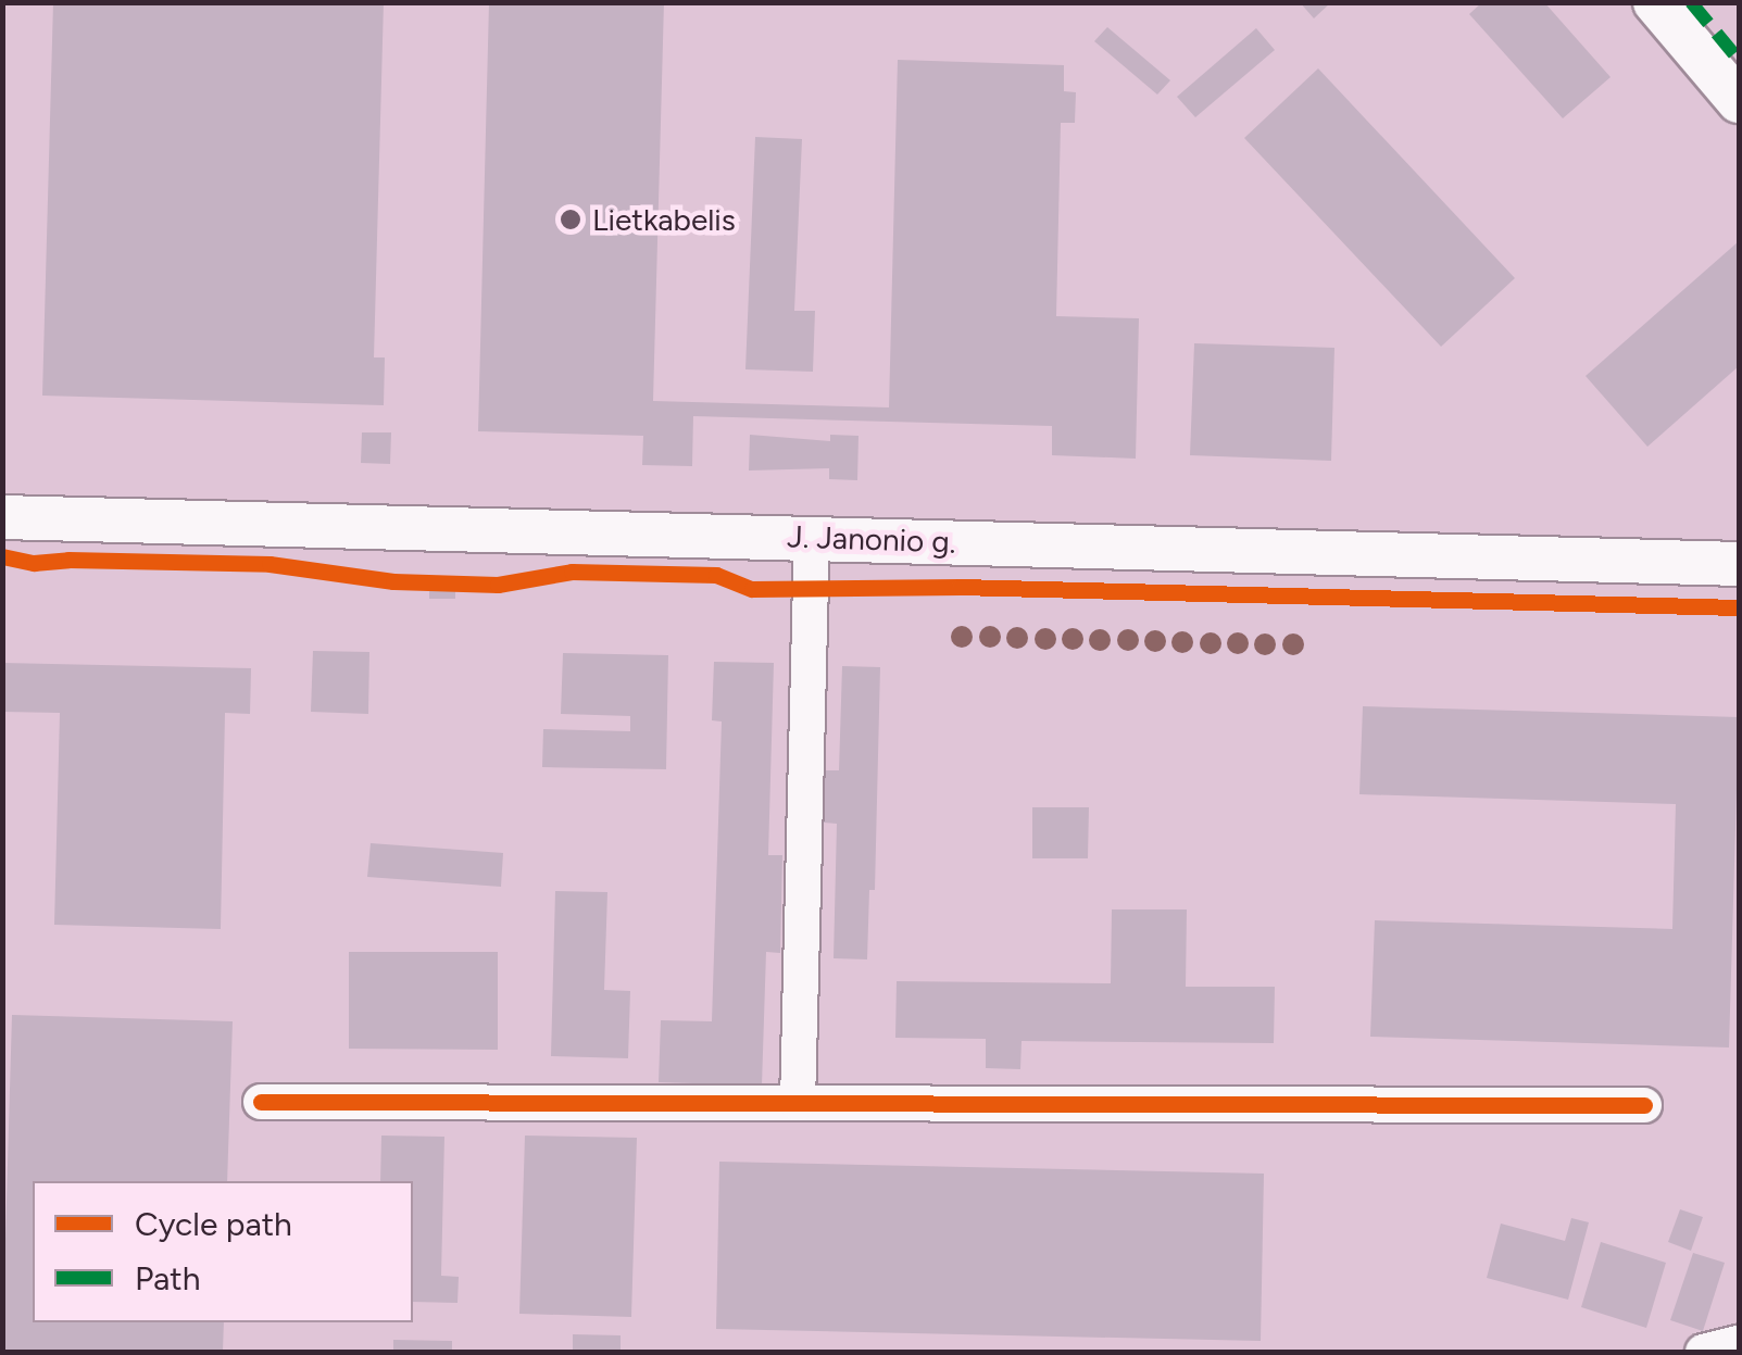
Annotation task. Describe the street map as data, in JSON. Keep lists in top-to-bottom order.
{
  "streets": {
    "main road": ["J. Janonio g."]
  },
  "places": ["Lietkabelis"],
  "legend": ["Cycle path", "Path"]
}
